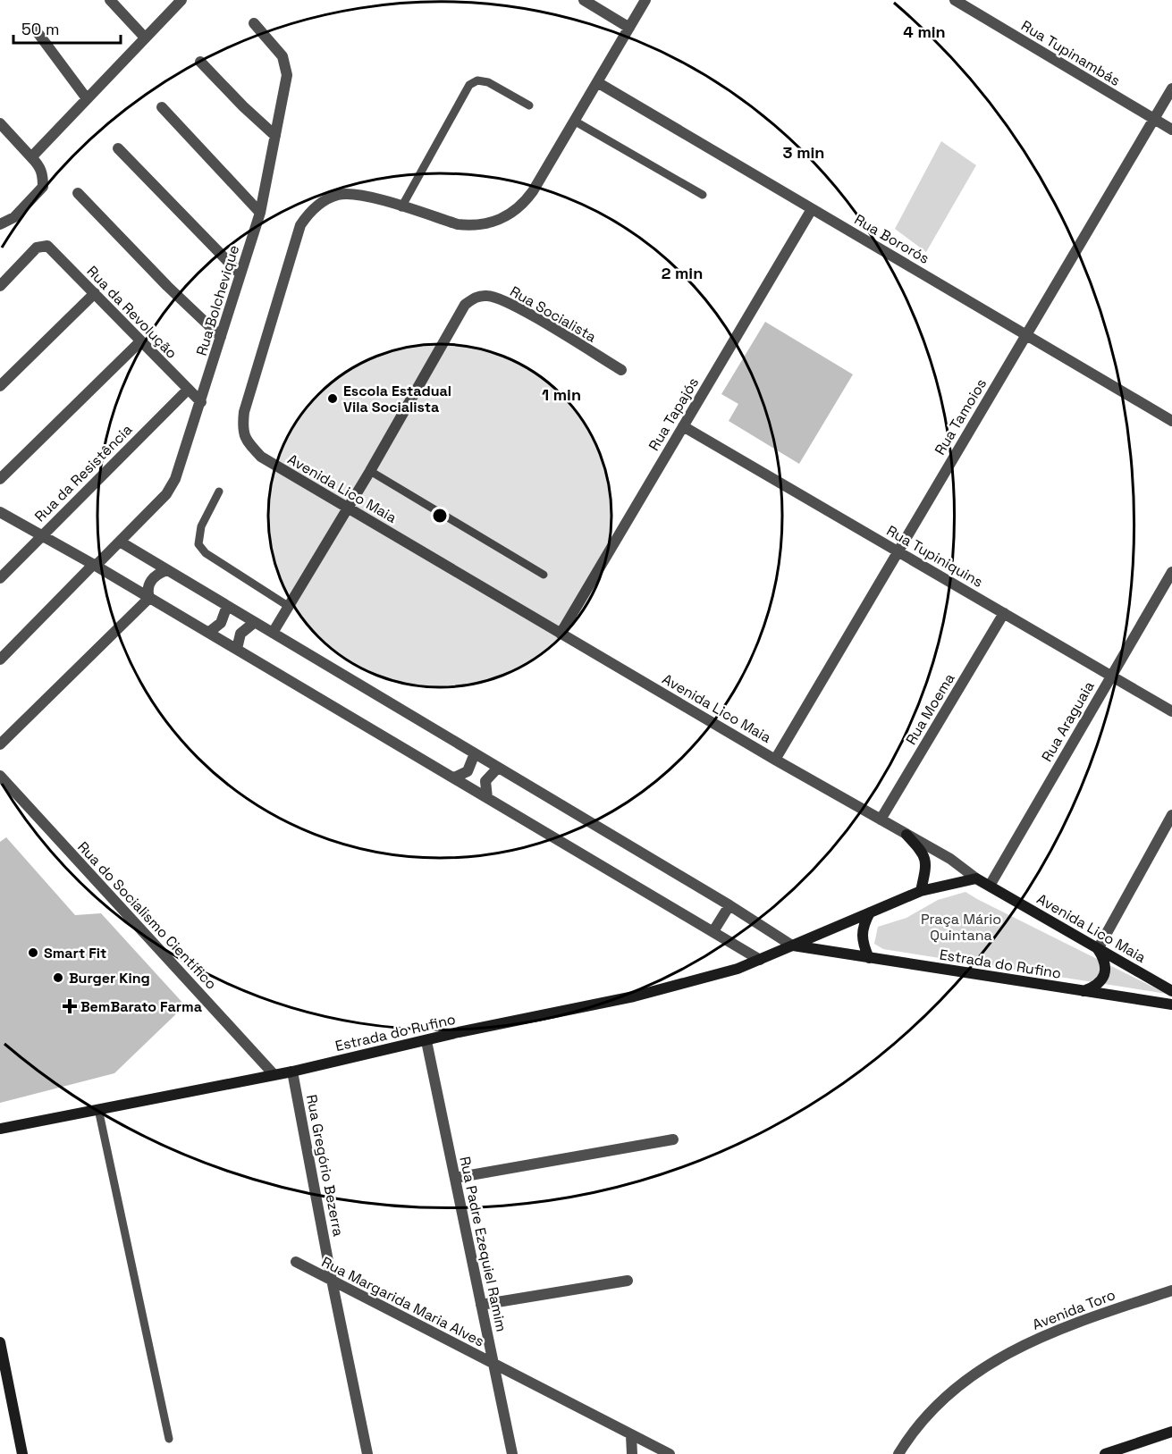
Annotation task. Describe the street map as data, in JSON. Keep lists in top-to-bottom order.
{
  "streets": {
    "street": [
      "Rua Tupinambás",
      "Rua Bororós",
      "Rua Bolchevique",
      "Rua da Revolução",
      "Rua Socialista",
      "Rua Tapajós",
      "Rua Tamoios",
      "Rua da Resistência",
      "Avenida Lico Maia",
      "Rua Tupiniquins",
      "Rua Moema",
      "Rua Araguaia",
      "Rua do Socialismo Científico",
      "Estrada do Rufino",
      "Rua Gregório Bezerra",
      "Rua Padre Ezequiel Ramim",
      "Rua Margarida Maria Alves",
      "Avenida Toro"
    ]
  },
  "crossings": [
    ["Rua Tupinambás", "Rua Tamoios"],
    ["Rua Bororós", "Rua Tapajós"],
    ["Rua Bororós", "Rua Tamoios"],
    ["Rua Bolchevique", "Rua da Revolução"],
    ["Rua da Revolução", "Rua da Resistência"],
    ["Rua Socialista", "Avenida Lico Maia"],
    ["Rua Tapajós", "Avenida Lico Maia"],
    ["Rua Tapajós", "Rua Tupiniquins"],
    ["Rua Tamoios", "Avenida Lico Maia"],
    ["Rua Tamoios", "Rua Tupiniquins"],
    ["Avenida Lico Maia", "Rua Moema"],
    ["Avenida Lico Maia", "Rua Araguaia"],
    ["Avenida Lico Maia", "Estrada do Rufino"],
    ["Rua Tupiniquins", "Rua Moema"],
    ["Rua Tupiniquins", "Rua Araguaia"],
    ["Rua do Socialismo Científico", "Estrada do Rufino"],
    ["Estrada do Rufino", "Rua Gregório Bezerra"],
    ["Estrada do Rufino", "Rua Padre Ezequiel Ramim"],
    ["Rua Gregório Bezerra", "Rua Margarida Maria Alves"],
    ["Rua Padre Ezequiel Ramim", "Rua Margarida Maria Alves"]
  ],
  "parks": ["Praça Mário Quintana"],
  "places": {
    "other": ["Escola Estadual Vila Socialista", "Smart Fit", "Burger King"],
    "health": ["BemBarato Farma"]
  },
  "scale_bar": "50 m",
  "rings": [
    "4 min",
    "3 min",
    "2 min",
    "1 min"
  ]
}
